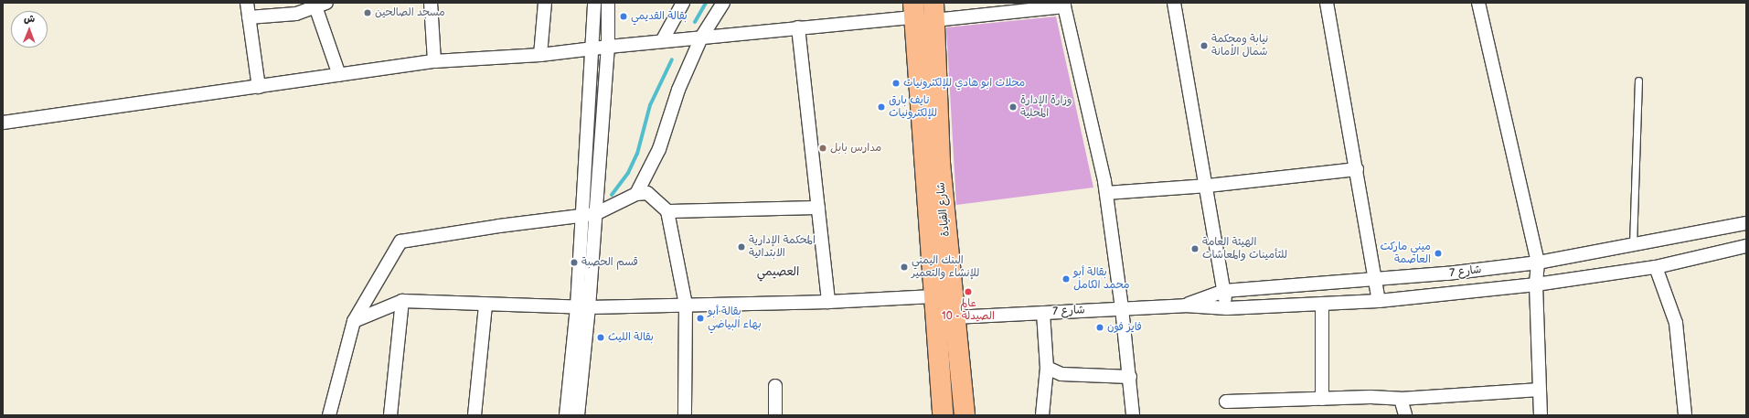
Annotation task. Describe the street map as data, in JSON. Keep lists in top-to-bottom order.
{
  "streets": {
    "main road": ["شارع القيادة"],
    "street": ["شارع 7"]
  },
  "crossings": [
    ["شارع القيادة", "شارع 7"]
  ],
  "districts": ["العصيمي"],
  "places": [
    "مسجد الصالحين",
    "بقالة القديمي",
    "نيابة ومحكمة شمال الأمانة",
    "محلات ابو هادي للإلكترونيات",
    "نايف بارق للإلكترونيات",
    "وزارة الإدارة المحلية",
    "مدارس بابل",
    "المحكمة الإدارية الابتدائية",
    "الهيئة العامة للتأمينات والمعاشات",
    "ميني ماركت العاصمة",
    "قسم الحصبة",
    "البنك اليمني للإنشاء والتعمير",
    "بقالة أبو محمد الكامل",
    "عالم الصيدلة - 10",
    "بقالة أبو بهاء البياضي",
    "فايز فون",
    "بقالة الليث"
  ],
  "north": "top"
}
